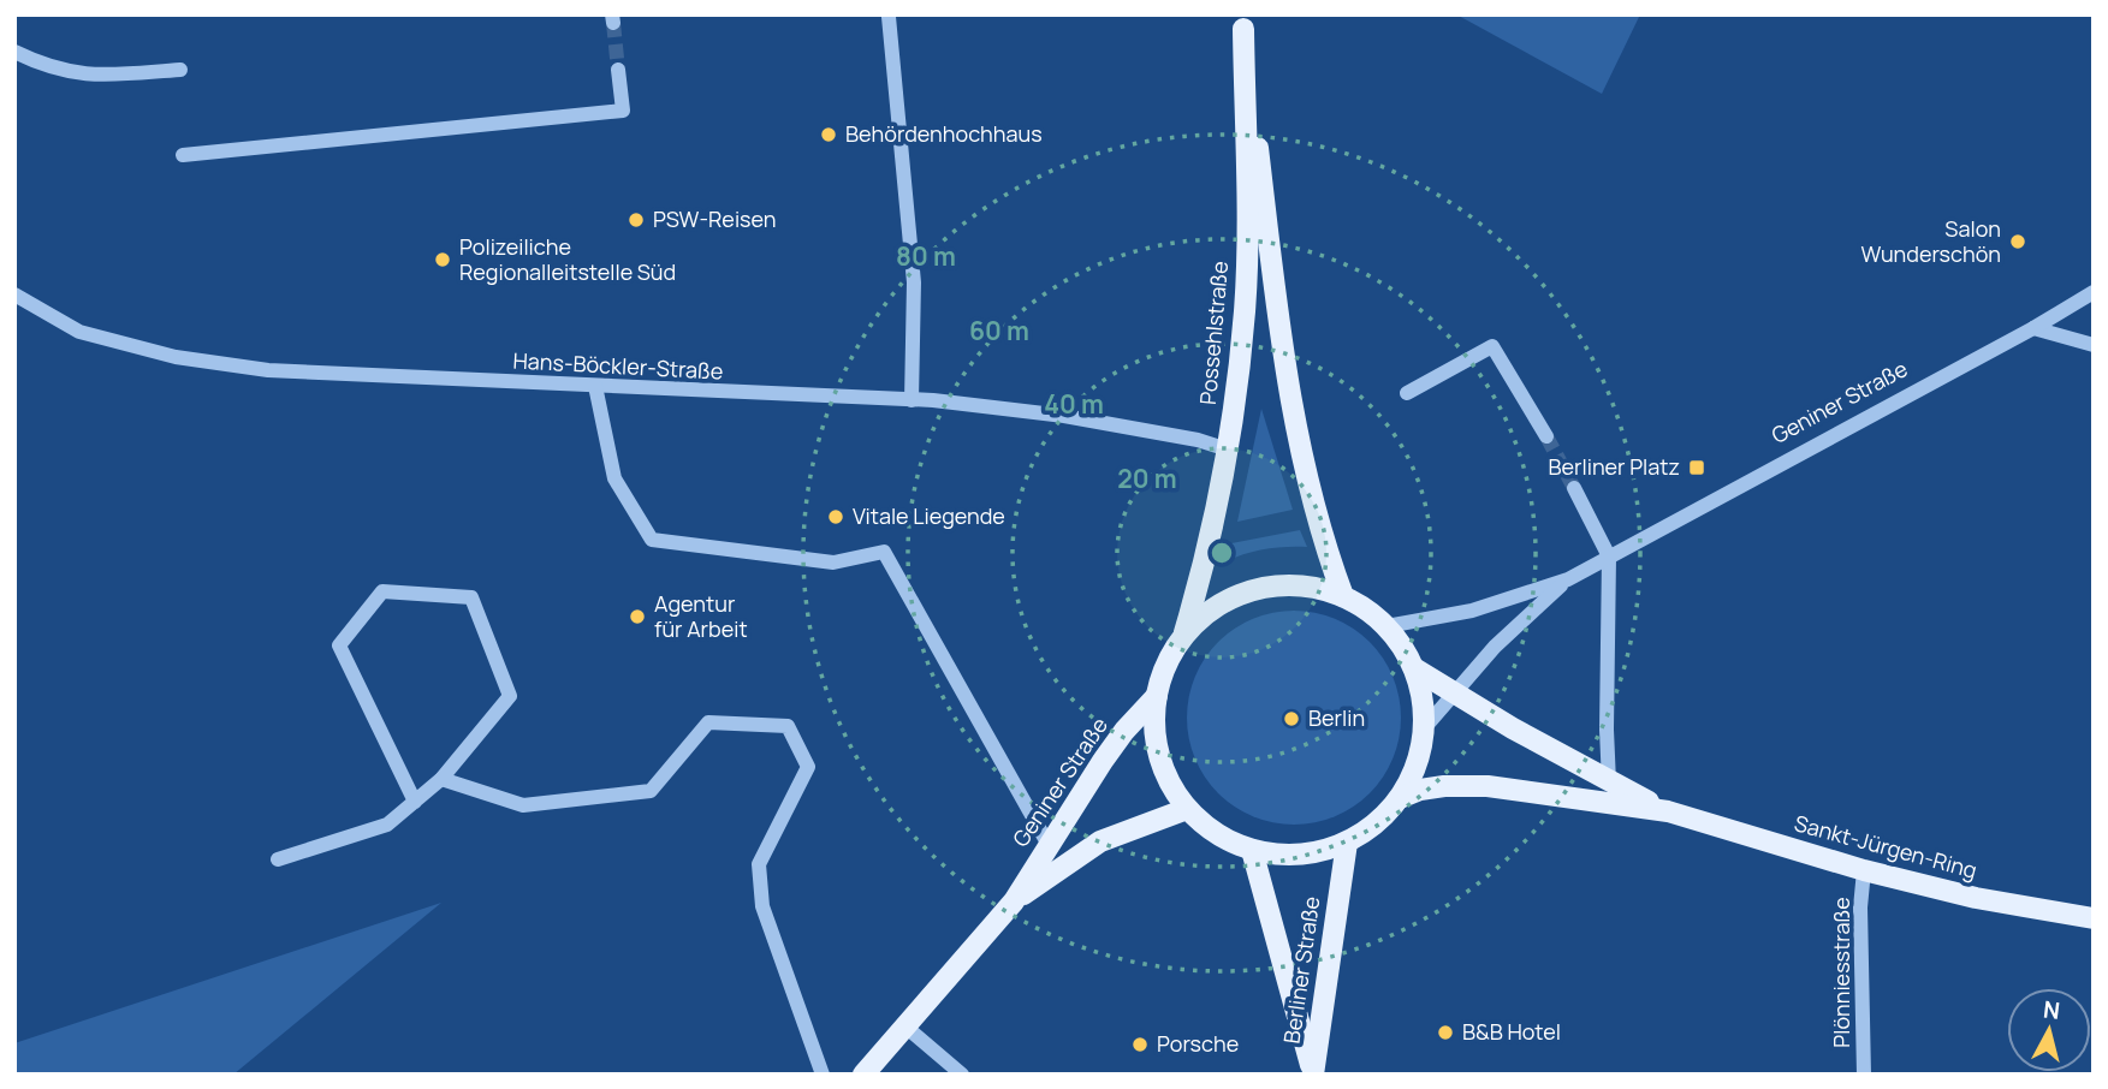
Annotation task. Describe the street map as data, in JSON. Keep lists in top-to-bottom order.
{
  "streets": {
    "main road": [
      "Possehlstraße",
      "Geniner Straße",
      "Sankt-Jürgen-Ring",
      "Berliner Straße"
    ],
    "street": ["Hans-Böckler-Straße", "Plönniesstraße"]
  },
  "crossings": [
    ["Possehlstraße", "Hans-Böckler-Straße"],
    ["Possehlstraße", "Geniner Straße"],
    ["Possehlstraße", "Sankt-Jürgen-Ring"],
    ["Possehlstraße", "Berliner Straße"],
    ["Geniner Straße", "Sankt-Jürgen-Ring"],
    ["Geniner Straße", "Berliner Straße"],
    ["Sankt-Jürgen-Ring", "Berliner Straße"],
    ["Sankt-Jürgen-Ring", "Plönniesstraße"]
  ],
  "places": {
    "other": [
      "Behördenhochhaus",
      "PSW-Reisen",
      "Salon Wunderschön",
      "Polizeiliche Regionalleitstelle Süd",
      "Vitale Liegende",
      "Agentur für Arbeit",
      "Berlin",
      "B&B Hotel",
      "Porsche"
    ],
    "transit": ["Berliner Platz"]
  },
  "north": "top",
  "rings": [
    "80 m",
    "60 m",
    "40 m",
    "20 m"
  ]
}
